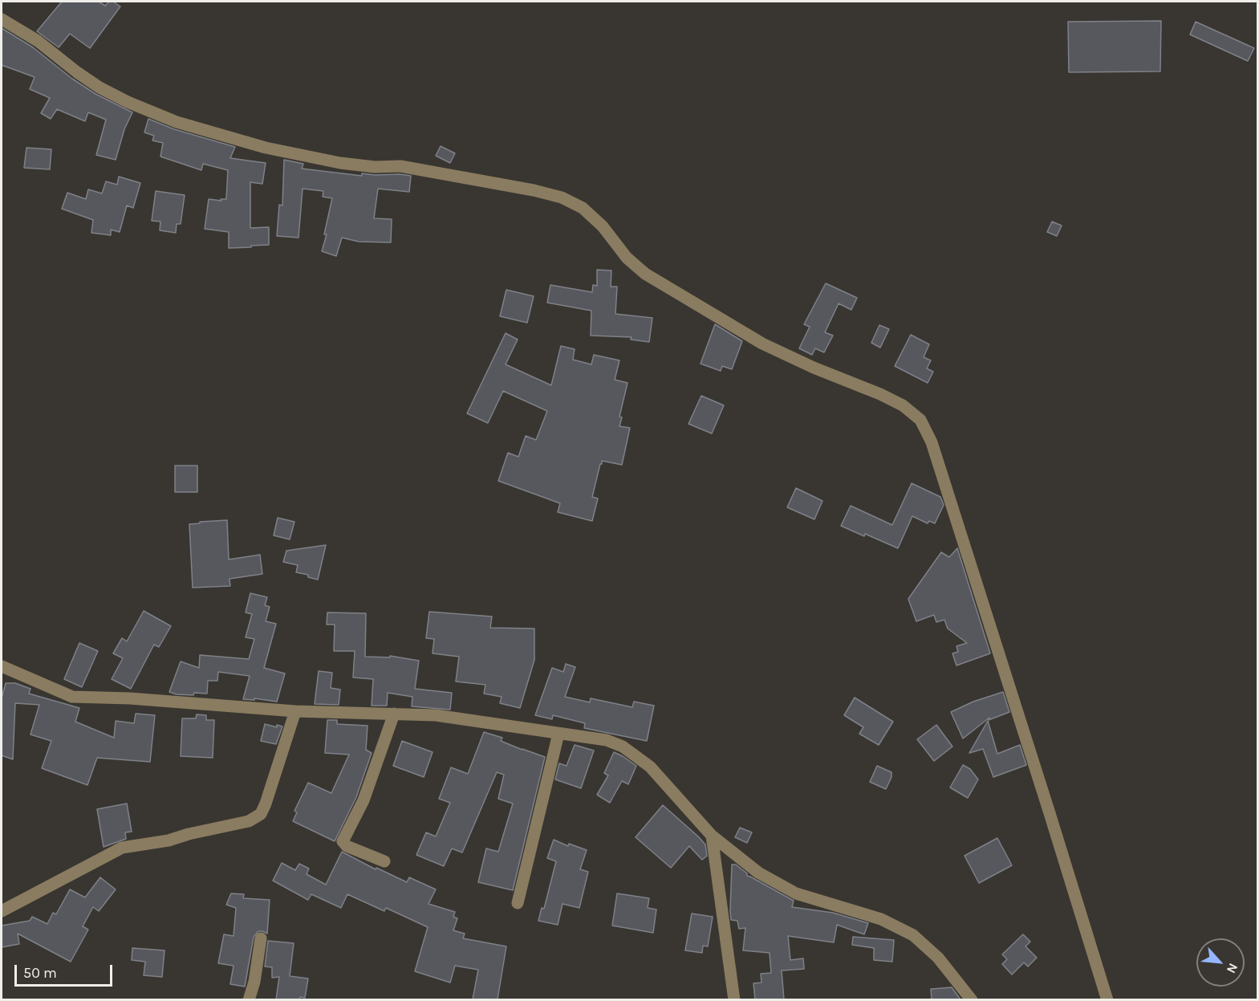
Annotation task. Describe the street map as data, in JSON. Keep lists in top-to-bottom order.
{
  "scale_bar": "50 m",
  "north": "bottom right"
}
